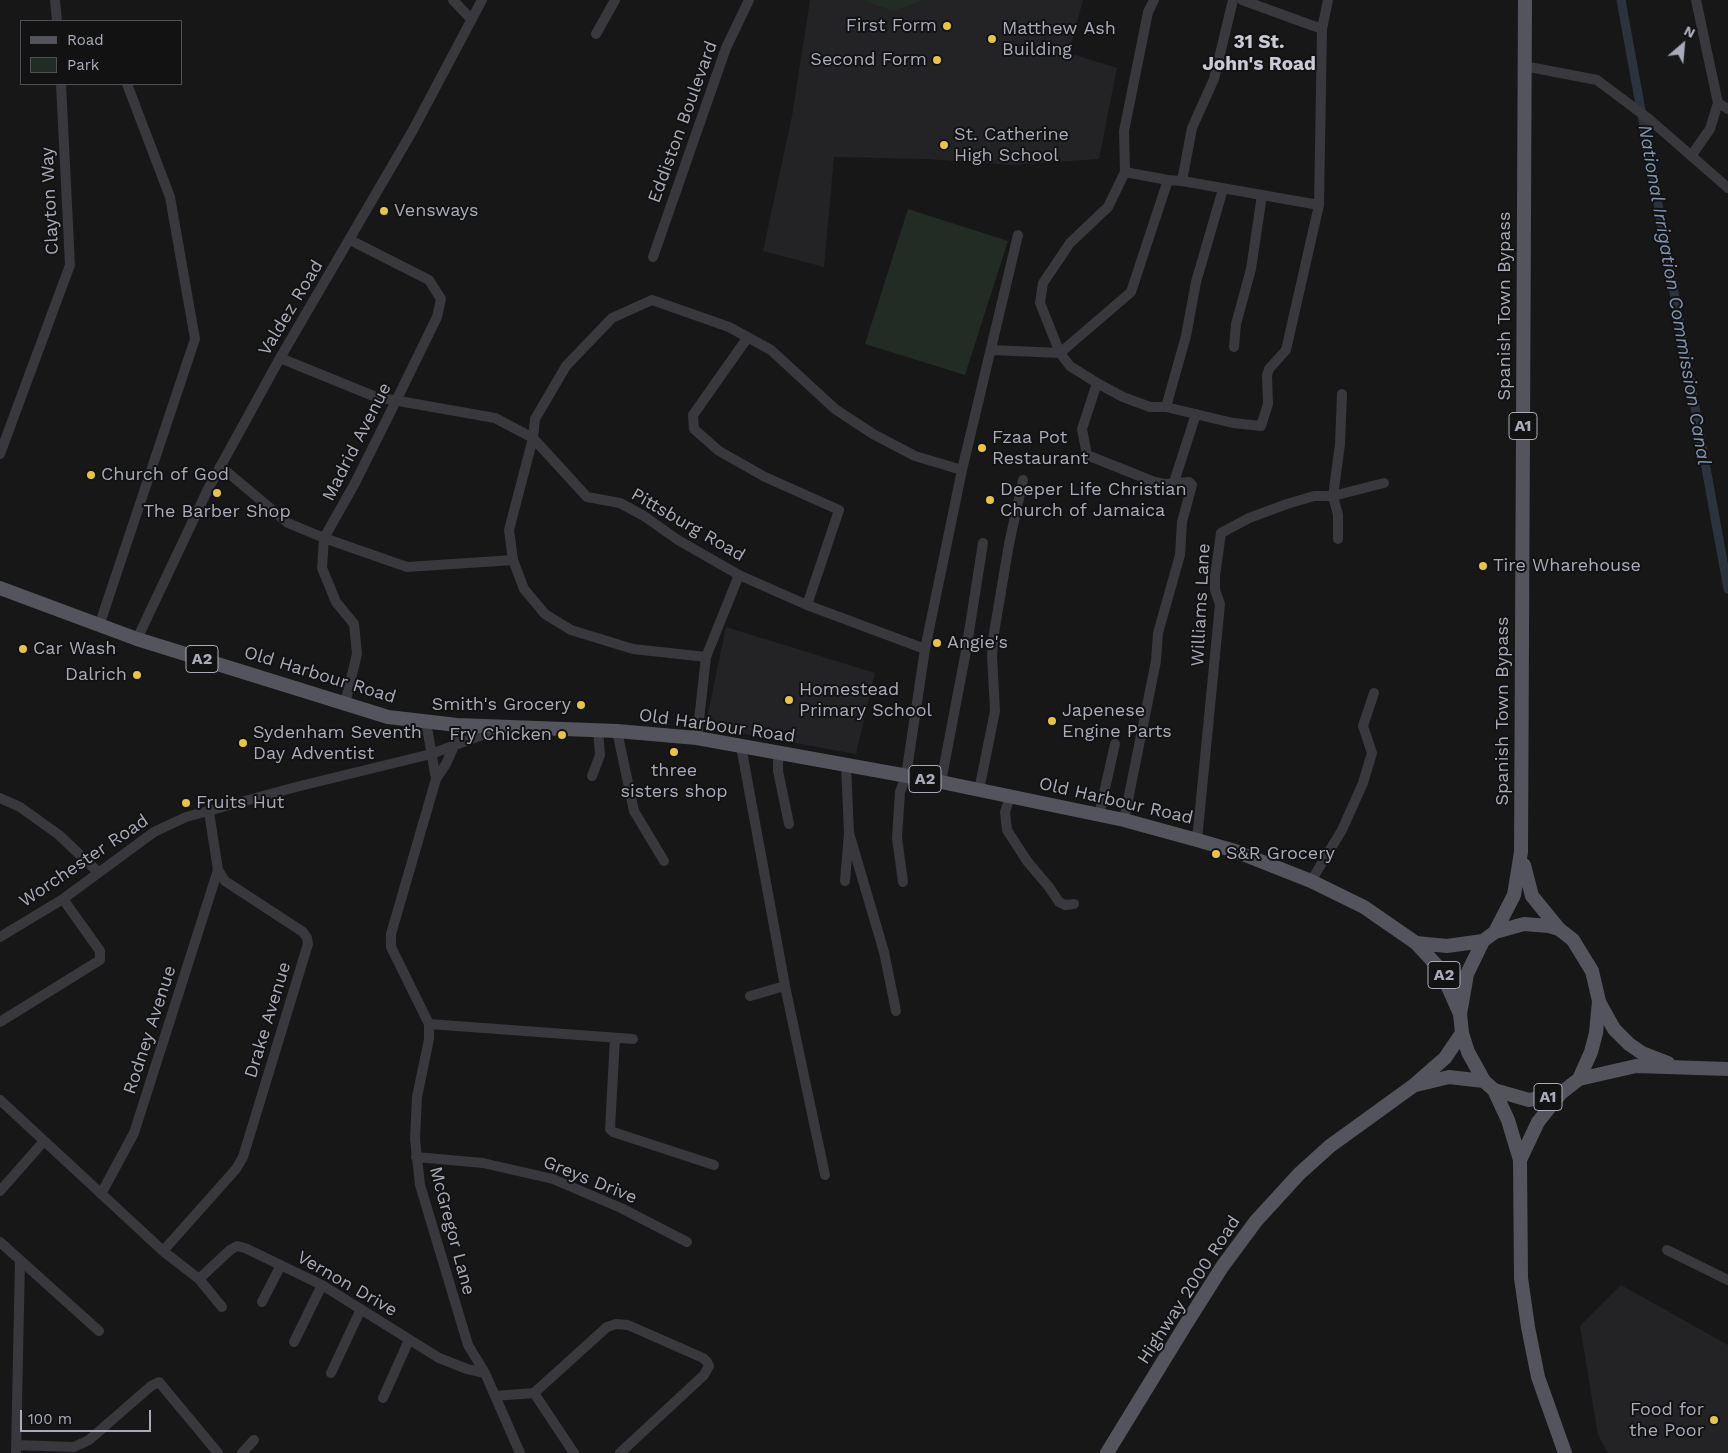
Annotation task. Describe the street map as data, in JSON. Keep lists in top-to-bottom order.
{
  "streets": {
    "main road": [
      "Spanish Town Bypass",
      "A1",
      "A2",
      "Old Harbour Road",
      "Highway 2000 Road"
    ],
    "street": [
      "Eddiston Boulevard",
      "Clayton Way",
      "Valdez Road",
      "Madrid Avenue",
      "Pittsburg Road",
      "Williams Lane",
      "Worchester Road",
      "Drake Avenue",
      "Rodney Avenue",
      "Greys Drive",
      "McGregor Lane",
      "Vernon Drive"
    ]
  },
  "crossings": [
    ["Spanish Town Bypass", "A1"],
    ["Spanish Town Bypass", "Old Harbour Road"],
    ["Spanish Town Bypass", "Highway 2000 Road"],
    ["Valdez Road", "Madrid Avenue"],
    ["Valdez Road", "Pittsburg Road"],
    ["Valdez Road", "Old Harbour Road"],
    ["A1", "Old Harbour Road"],
    ["A1", "Highway 2000 Road"],
    ["Madrid Avenue", "Pittsburg Road"],
    ["Madrid Avenue", "Old Harbour Road"],
    ["Williams Lane", "Old Harbour Road"],
    ["Old Harbour Road", "Worchester Road"],
    ["Old Harbour Road", "Highway 2000 Road"],
    ["Drake Avenue", "Rodney Avenue"],
    ["Greys Drive", "McGregor Lane"],
    ["McGregor Lane", "Vernon Drive"]
  ],
  "districts": ["31 St. John's Road"],
  "water": ["National Irrigation Commission Canal"],
  "places": [
    "First Form",
    "Matthew Ash Building",
    "Second Form",
    "St. Catherine High School",
    "Vensways",
    "Fzaa Pot Restaurant",
    "Church of God",
    "The Barber Shop",
    "Deeper Life Christian Church of Jamaica",
    "Tire Wharehouse",
    "Angie's",
    "Car Wash",
    "Dalrich",
    "Homestead Primary School",
    "Smith's Grocery",
    "Japenese Engine Parts",
    "Fry Chicken",
    "Sydenham Seventh Day Adventist",
    "three sisters shop",
    "Fruits Hut",
    "S&R Grocery",
    "Food for the Poor"
  ],
  "legend": ["Road", "Park"],
  "scale_bar": "100 m",
  "north": "top right"
}
